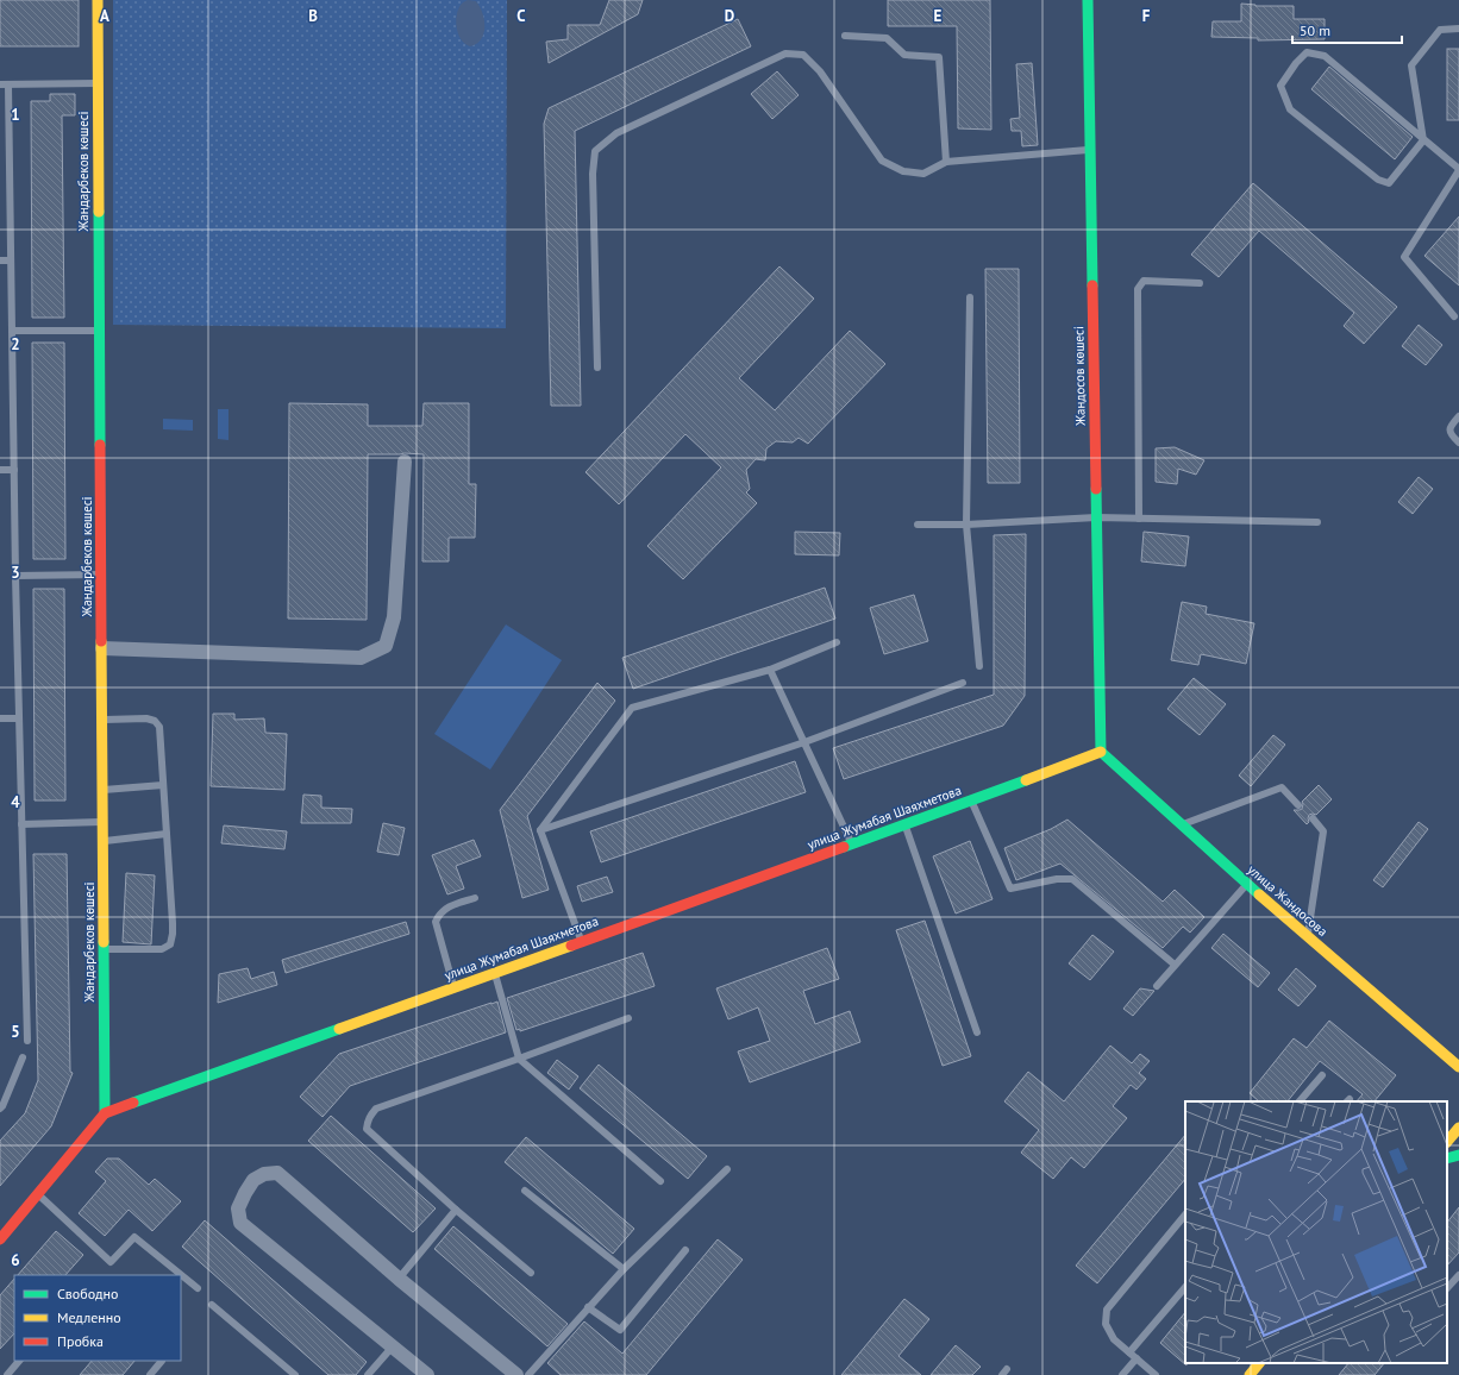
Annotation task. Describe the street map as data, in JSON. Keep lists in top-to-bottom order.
{
  "streets": {
    "street": [
      "Жандарбеков көшесі",
      "Жандосов көшесі",
      "улица Жумабая Шаяхметова",
      "улица Жандосова"
    ]
  },
  "crossings": [
    ["Жандарбеков көшесі", "улица Жумабая Шаяхметова"],
    ["Жандосов көшесі", "улица Жумабая Шаяхметова"],
    ["Жандосов көшесі", "улица Жандосова"],
    ["улица Жумабая Шаяхметова", "улица Жандосова"]
  ],
  "legend": ["Свободно", "Медленно", "Пробка"],
  "scale_bar": "50 m",
  "grid": {
    "columns": [
      "A",
      "B",
      "C",
      "D",
      "E",
      "F"
    ],
    "rows": [
      "1",
      "2",
      "3",
      "4",
      "5",
      "6"
    ]
  }
}
